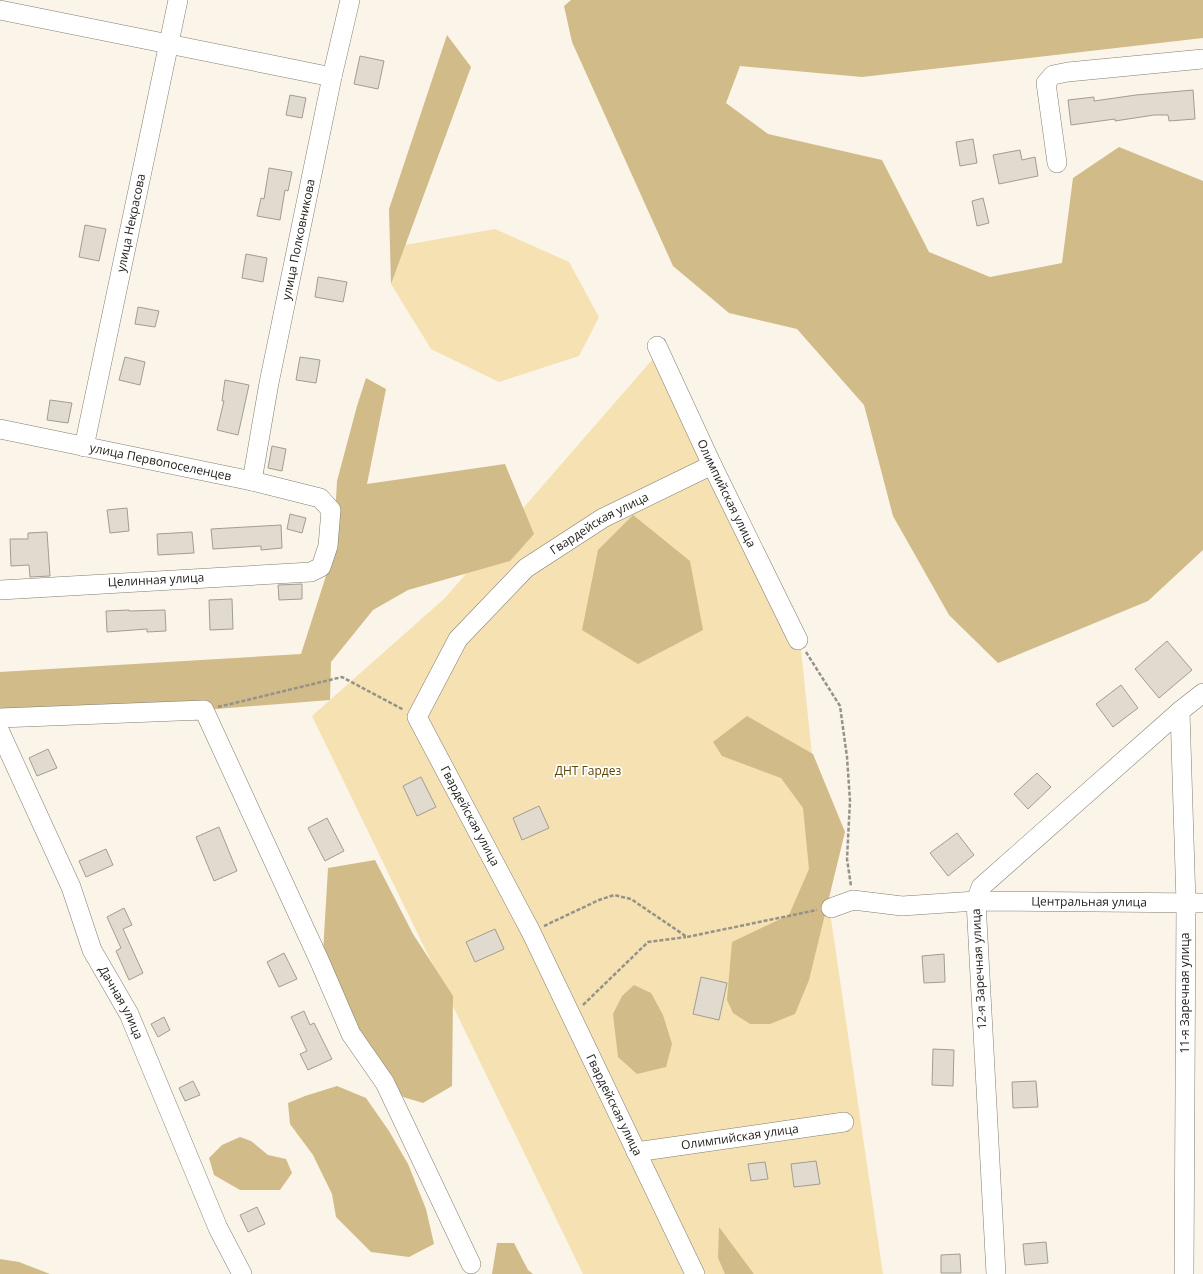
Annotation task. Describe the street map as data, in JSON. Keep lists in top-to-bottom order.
{
  "streets": {
    "street": [
      "улица Некрасова",
      "улица Полковникова",
      "улица Первопоселенцев",
      "Олимпийская улица",
      "Гвардейская улица",
      "Целинная улица",
      "Центральная улица",
      "12-я Заречная улица",
      "11-я Заречная улица",
      "Дачная улица"
    ]
  },
  "crossings": [
    ["улица Некрасова", "улица Первопоселенцев"],
    ["улица Полковникова", "улица Первопоселенцев"],
    ["улица Первопоселенцев", "Целинная улица"],
    ["Олимпийская улица", "Гвардейская улица"],
    ["Центральная улица", "12-я Заречная улица"],
    ["Центральная улица", "11-я Заречная улица"],
    ["12-я Заречная улица", "11-я Заречная улица"]
  ],
  "parks": ["ДНТ Гардез"]
}
